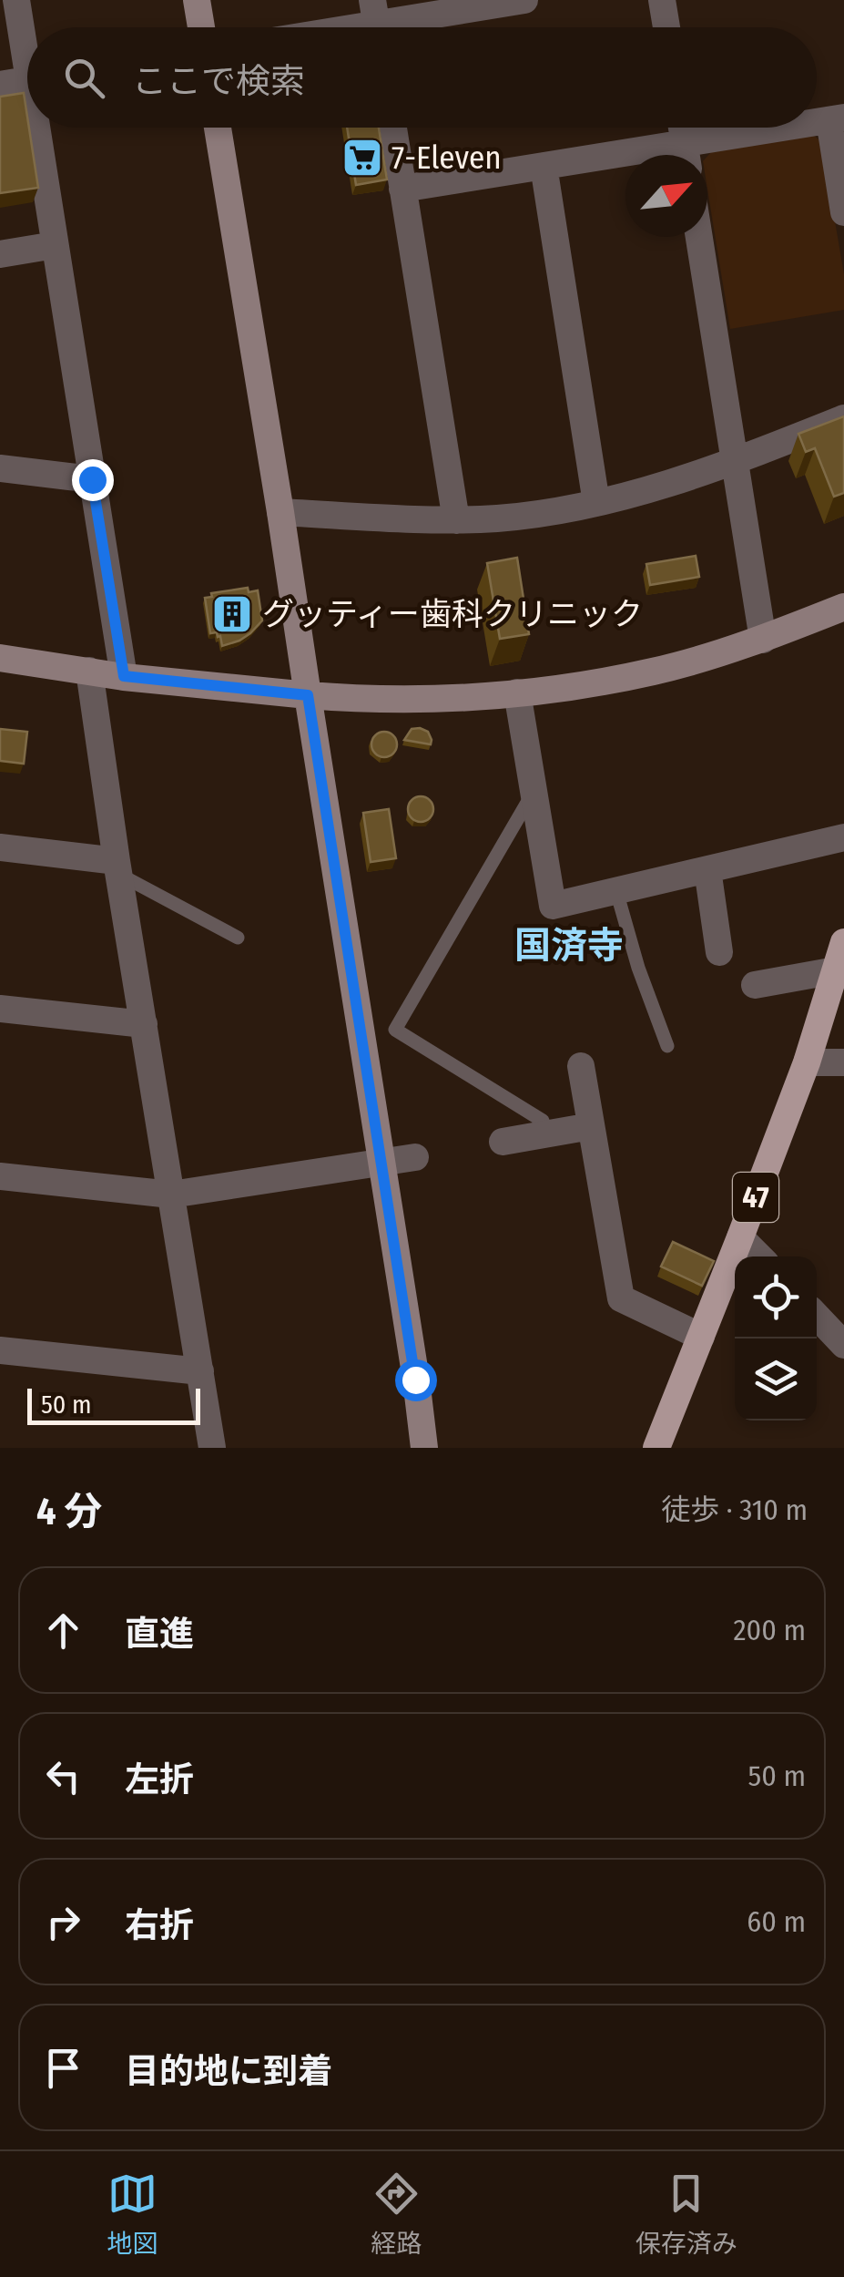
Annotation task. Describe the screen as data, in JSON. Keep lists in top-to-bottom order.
{
  "streets": {
    "main road": ["47"]
  },
  "districts": ["国済寺"],
  "places": {
    "supermarket": ["7-Eleven"],
    "building": ["グッティー歯科クリニック"]
  },
  "scale_bar": "50 m",
  "north": "top right",
  "page": {
    "search": "ここで検索",
    "scale": "50 m",
    "heading": ["4 分", "徒歩 · 310 m"],
    "list": [
      ["直進", "200 m"],
      ["左折", "50 m"],
      ["右折", "60 m"],
      "目的地に到着"
    ],
    "nav": ["地図", "経路", "保存済み"]
  }
}
